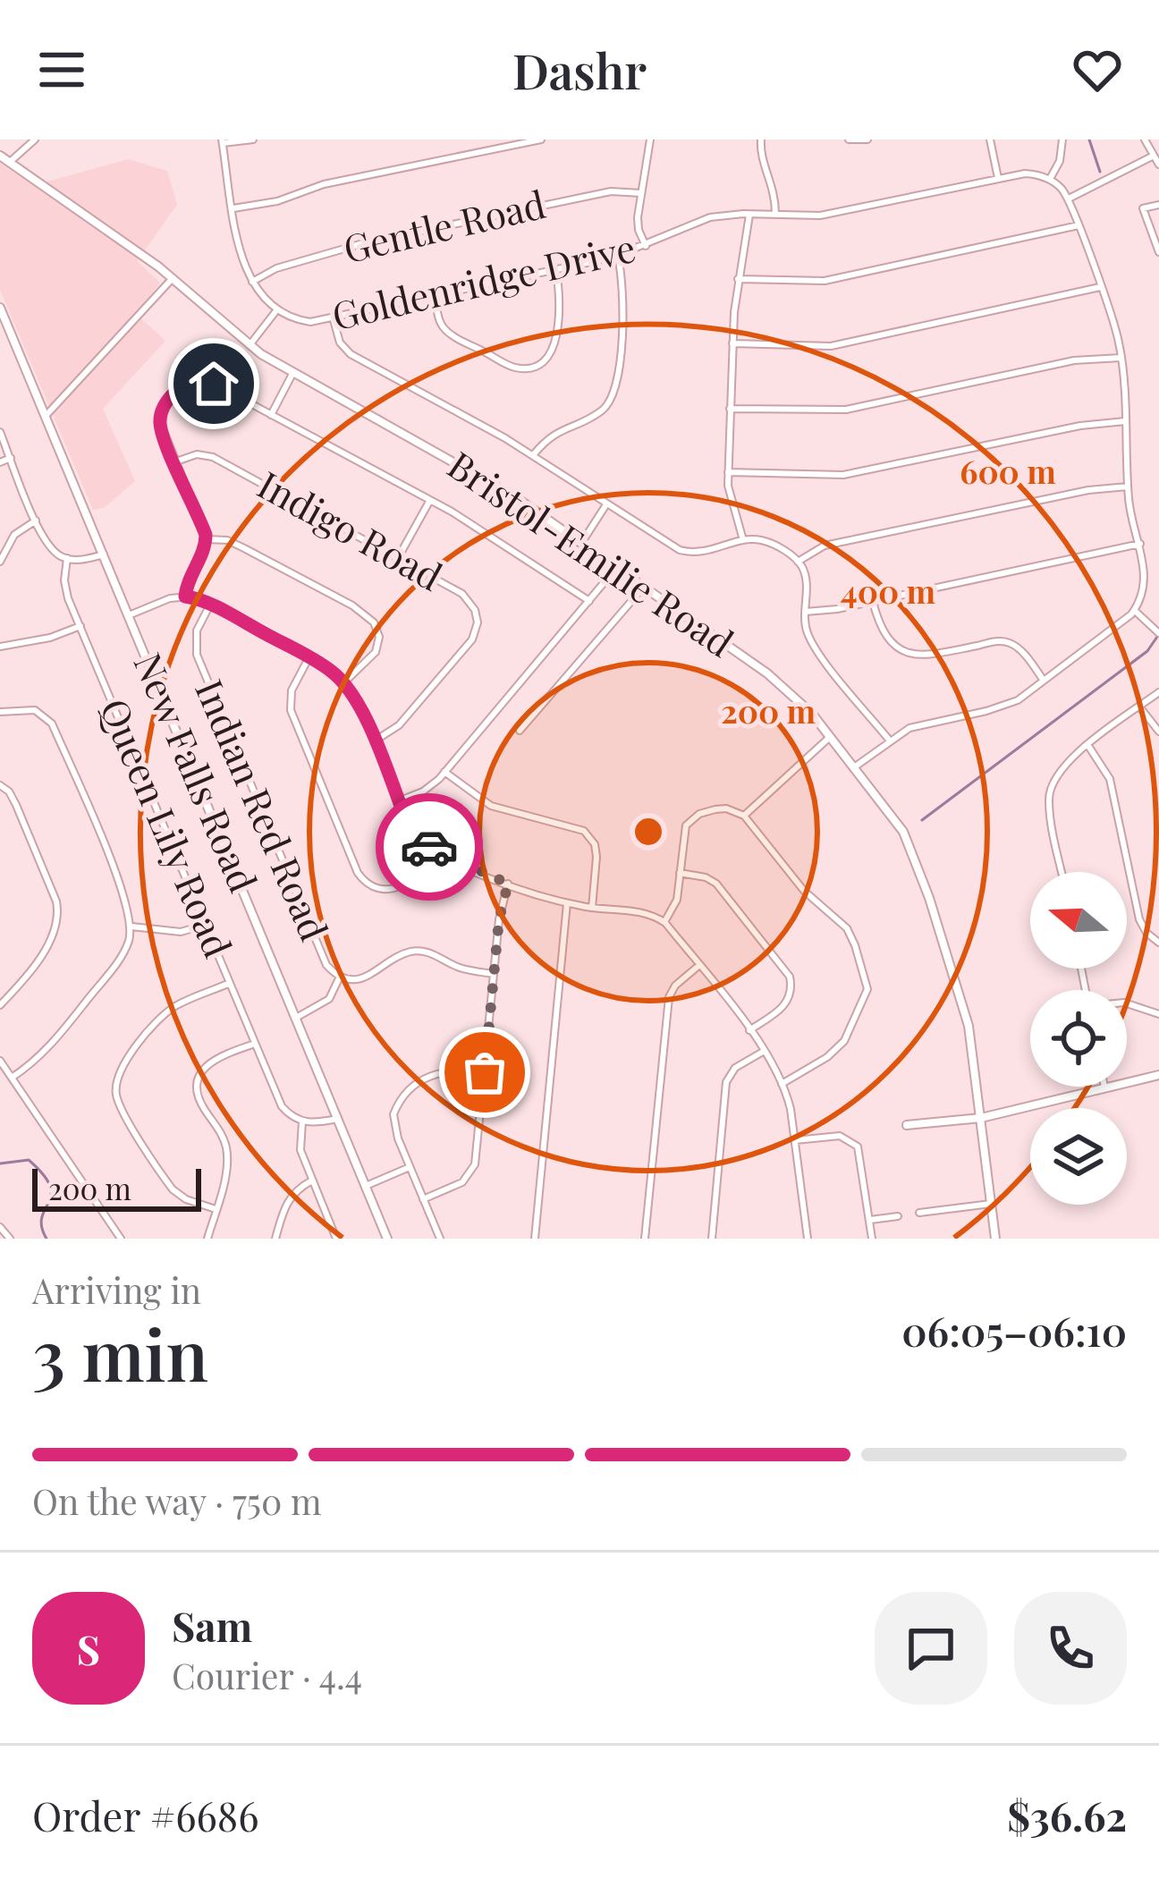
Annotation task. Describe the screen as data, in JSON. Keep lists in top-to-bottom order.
{
  "streets": {
    "street": [
      "Gentle Road",
      "Goldenridge Drive",
      "Indigo Road",
      "Bristol-Emilie Road",
      "New Falls Road",
      "Indian Red Road",
      "Queen Lily Road"
    ]
  },
  "crossings": [
    ["Gentle Road", "Goldenridge Drive"]
  ],
  "scale_bar": "200 m",
  "north": "left",
  "page": {
    "header": "Dashr",
    "scale": "200 m",
    "heading": ["3 min", "Arriving in", "06:05–06:10"],
    "panel": [
      "Sam",
      "Courier · 4.4",
      "Order #6686",
      "$36.62"
    ],
    "bar": "On the way · 750 m",
    "round": "S"
  },
  "rings": ["600 m", "400 m", "200 m"]
}
